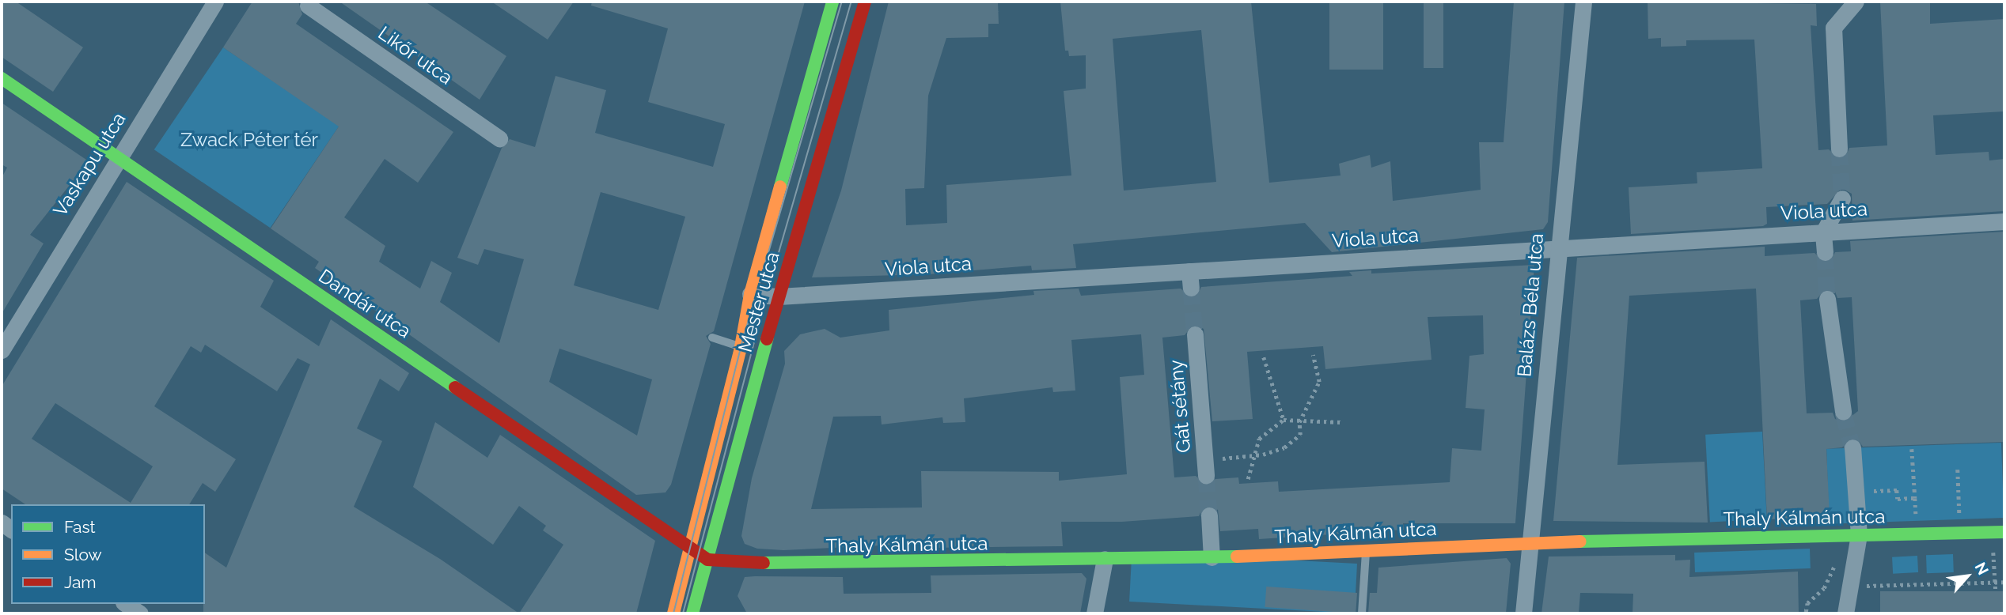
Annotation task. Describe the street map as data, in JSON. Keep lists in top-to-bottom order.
{
  "streets": {
    "street": [
      "Likőr utca",
      "Vaskapu utca",
      "Viola utca",
      "Mester utca",
      "Dandár utca",
      "Balázs Béla utca",
      "Gát sétány",
      "Thaly Kálmán utca"
    ]
  },
  "crossings": [
    ["Vaskapu utca", "Dandár utca"],
    ["Viola utca", "Mester utca"],
    ["Viola utca", "Balázs Béla utca"],
    ["Mester utca", "Dandár utca"],
    ["Mester utca", "Thaly Kálmán utca"],
    ["Dandár utca", "Thaly Kálmán utca"],
    ["Balázs Béla utca", "Thaly Kálmán utca"]
  ],
  "parks": ["Zwack Péter tér"],
  "legend": ["Fast", "Slow", "Jam"],
  "north": "top right"
}
